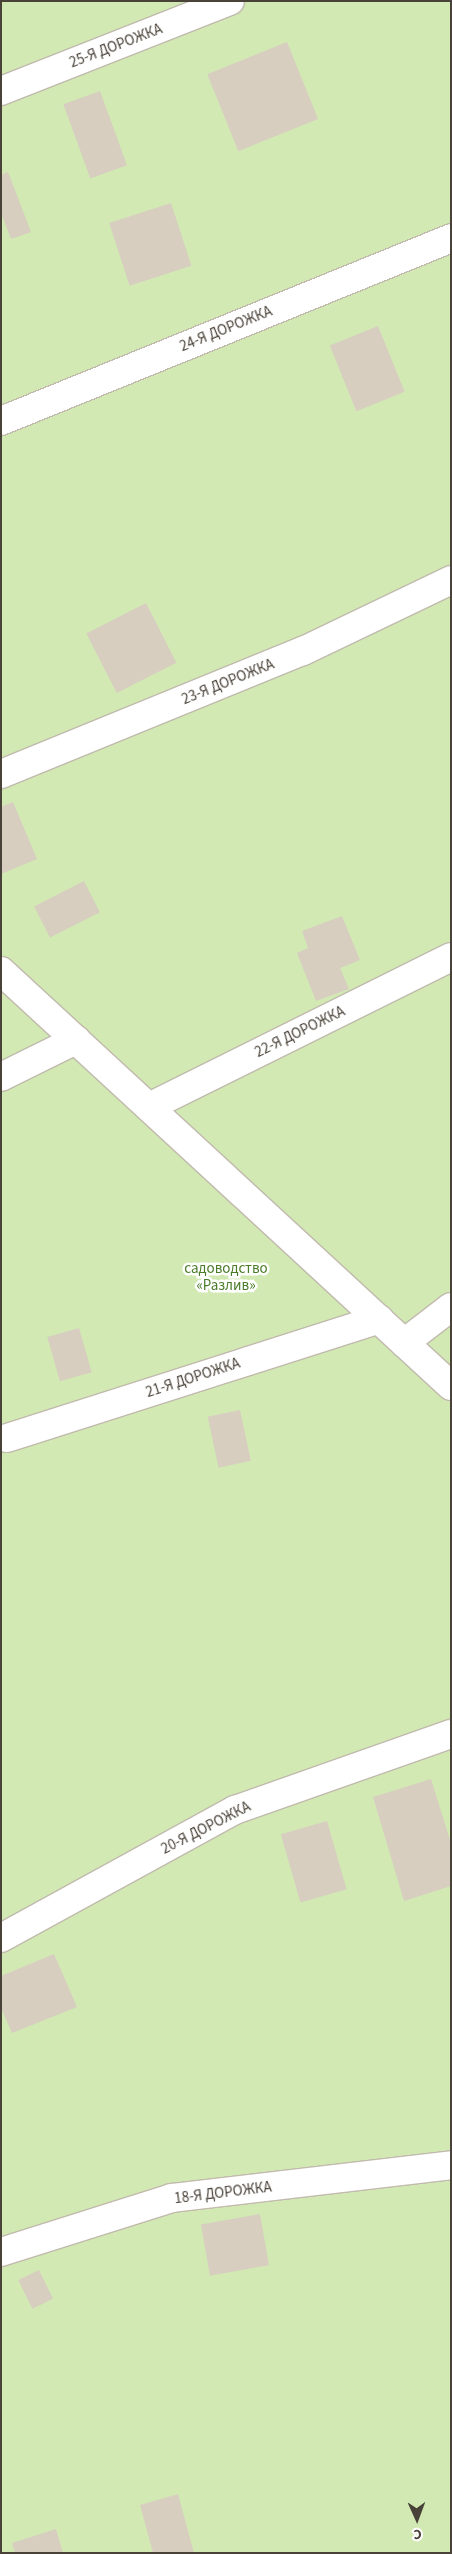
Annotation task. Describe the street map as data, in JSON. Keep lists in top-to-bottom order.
{
  "streets": {
    "street": [
      "25-Я ДОРОЖКА",
      "24-Я ДОРОЖКА",
      "23-Я ДОРОЖКА",
      "22-Я ДОРОЖКА",
      "21-Я ДОРОЖКА",
      "20-Я ДОРОЖКА",
      "18-Я ДОРОЖКА"
    ]
  },
  "parks": ["садоводство «Разлив»"],
  "north": "bottom"
}
